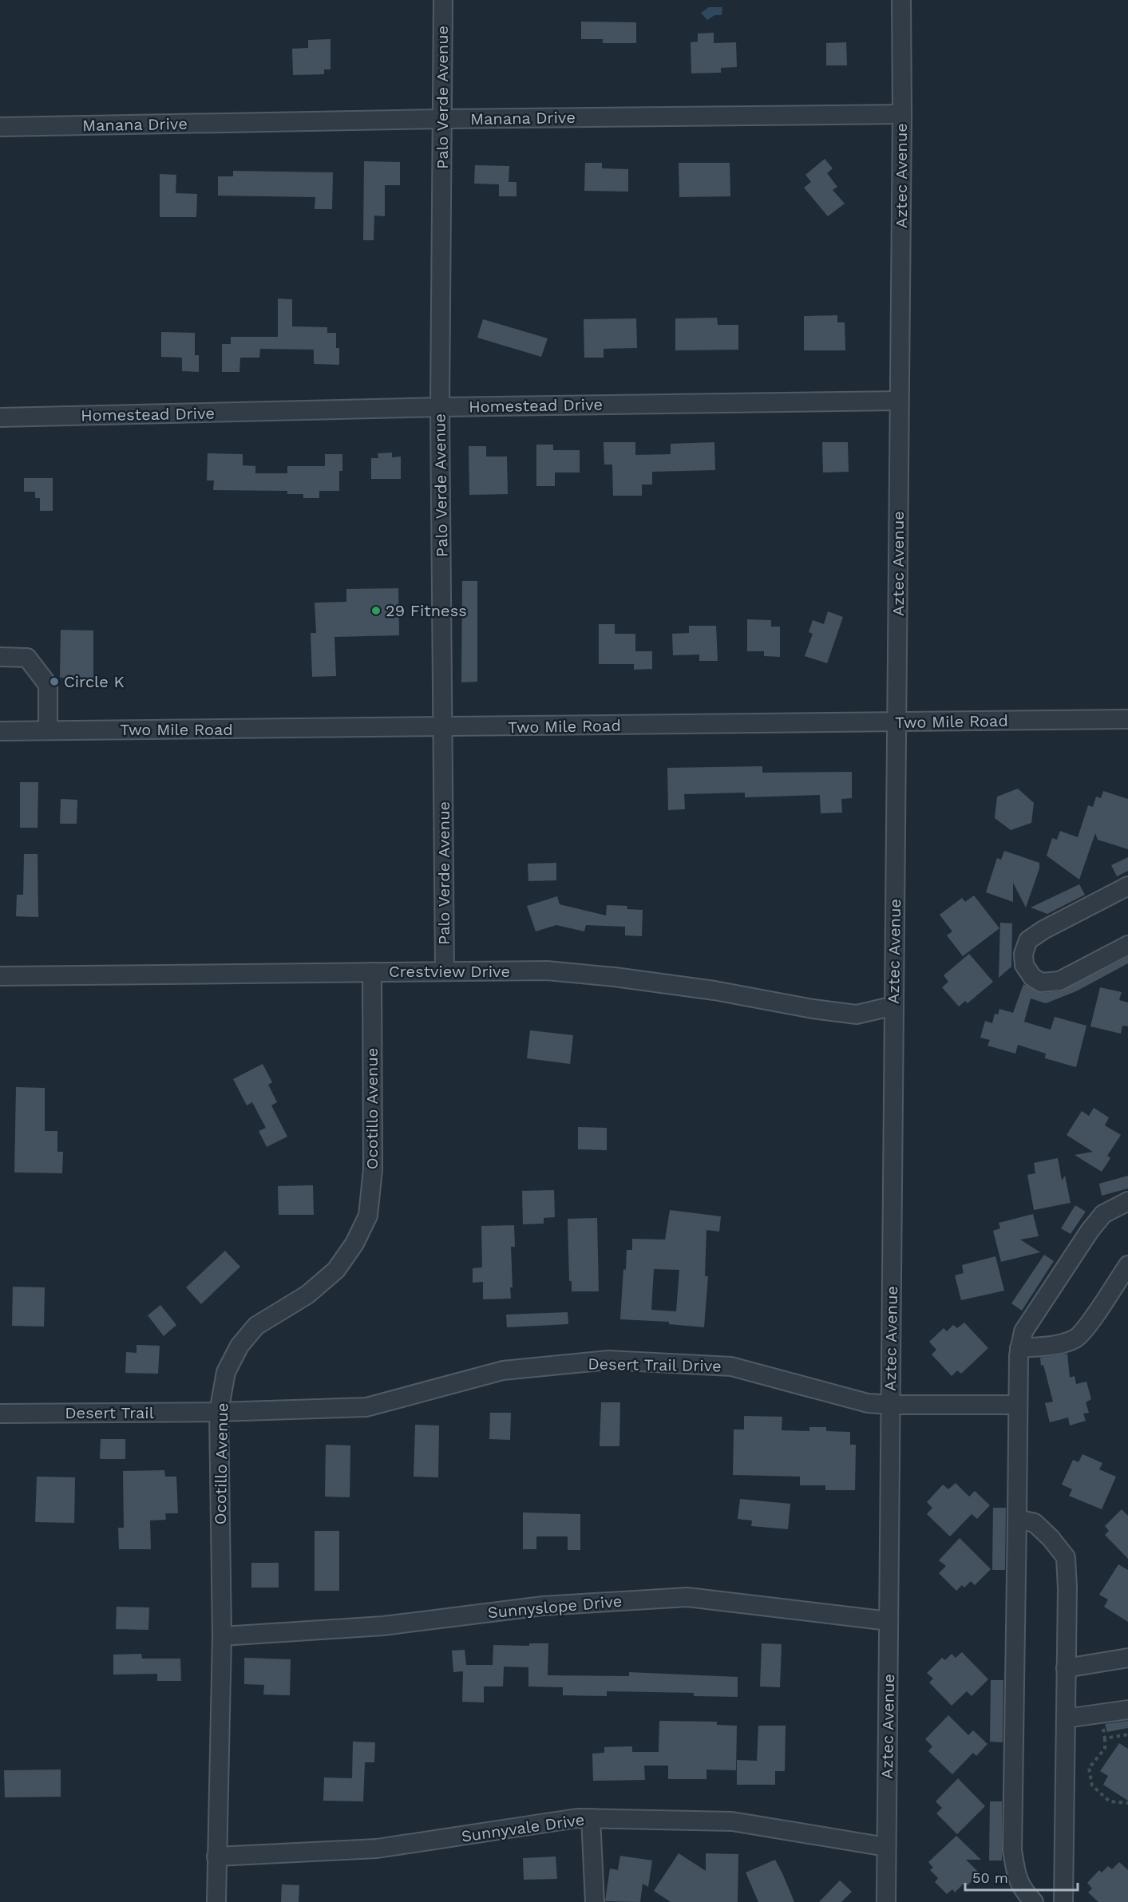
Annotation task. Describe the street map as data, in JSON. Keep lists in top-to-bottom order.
{
  "streets": {
    "street": [
      "Palo Verde Avenue",
      "Manana Drive",
      "Aztec Avenue",
      "Homestead Drive",
      "Two Mile Road",
      "Crestview Drive",
      "Ocotillo Avenue",
      "Desert Trail Drive",
      "Desert Trail",
      "Sunnyslope Drive",
      "Sunnyvale Drive"
    ]
  },
  "crossings": [
    ["Palo Verde Avenue", "Manana Drive"],
    ["Palo Verde Avenue", "Homestead Drive"],
    ["Palo Verde Avenue", "Two Mile Road"],
    ["Palo Verde Avenue", "Crestview Drive"],
    ["Manana Drive", "Aztec Avenue"],
    ["Aztec Avenue", "Homestead Drive"],
    ["Aztec Avenue", "Two Mile Road"],
    ["Aztec Avenue", "Crestview Drive"],
    ["Aztec Avenue", "Desert Trail Drive"],
    ["Aztec Avenue", "Sunnyslope Drive"],
    ["Aztec Avenue", "Sunnyvale Drive"],
    ["Crestview Drive", "Ocotillo Avenue"],
    ["Ocotillo Avenue", "Desert Trail Drive"],
    ["Ocotillo Avenue", "Desert Trail"],
    ["Ocotillo Avenue", "Sunnyslope Drive"],
    ["Ocotillo Avenue", "Sunnyvale Drive"],
    ["Desert Trail Drive", "Desert Trail"]
  ],
  "places": ["29 Fitness", "Circle K"],
  "scale_bar": "50 m"
}
